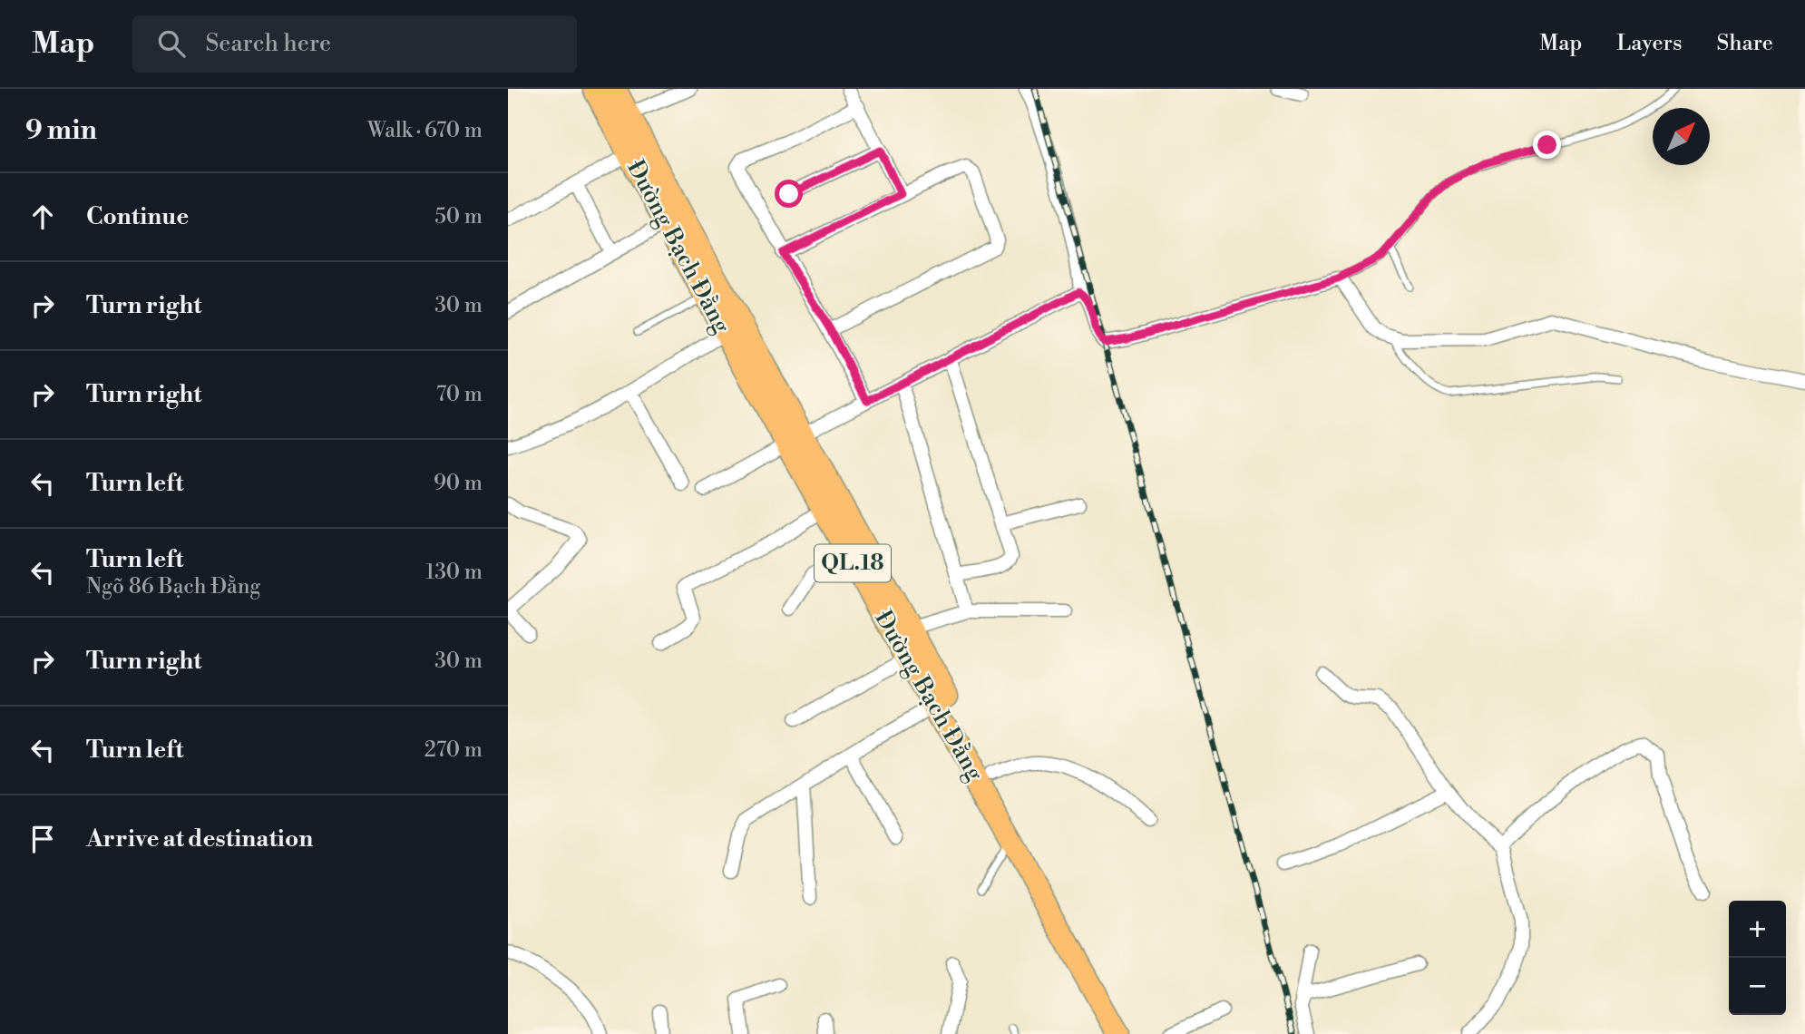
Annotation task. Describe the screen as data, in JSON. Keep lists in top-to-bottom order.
{
  "streets": {
    "highway": ["Đường Bạch Đằng", "QL.18"]
  },
  "north": "top right",
  "page": {
    "header": "Map",
    "search": "Search here",
    "nav": ["Map", "Layers", "Share"],
    "heading": ["9 min", "Walk · 670 m"],
    "list": [
      ["Continue", "50 m"],
      ["Turn right", "30 m"],
      ["Turn right", "70 m"],
      ["Turn left", "90 m"],
      ["Turn left", "Ngõ 86 Bạch Đằng", "130 m"],
      ["Turn right", "30 m"],
      ["Turn left", "270 m"],
      "Arrive at destination"
    ],
    "map_buttons": ["+", "−"]
  }
}
